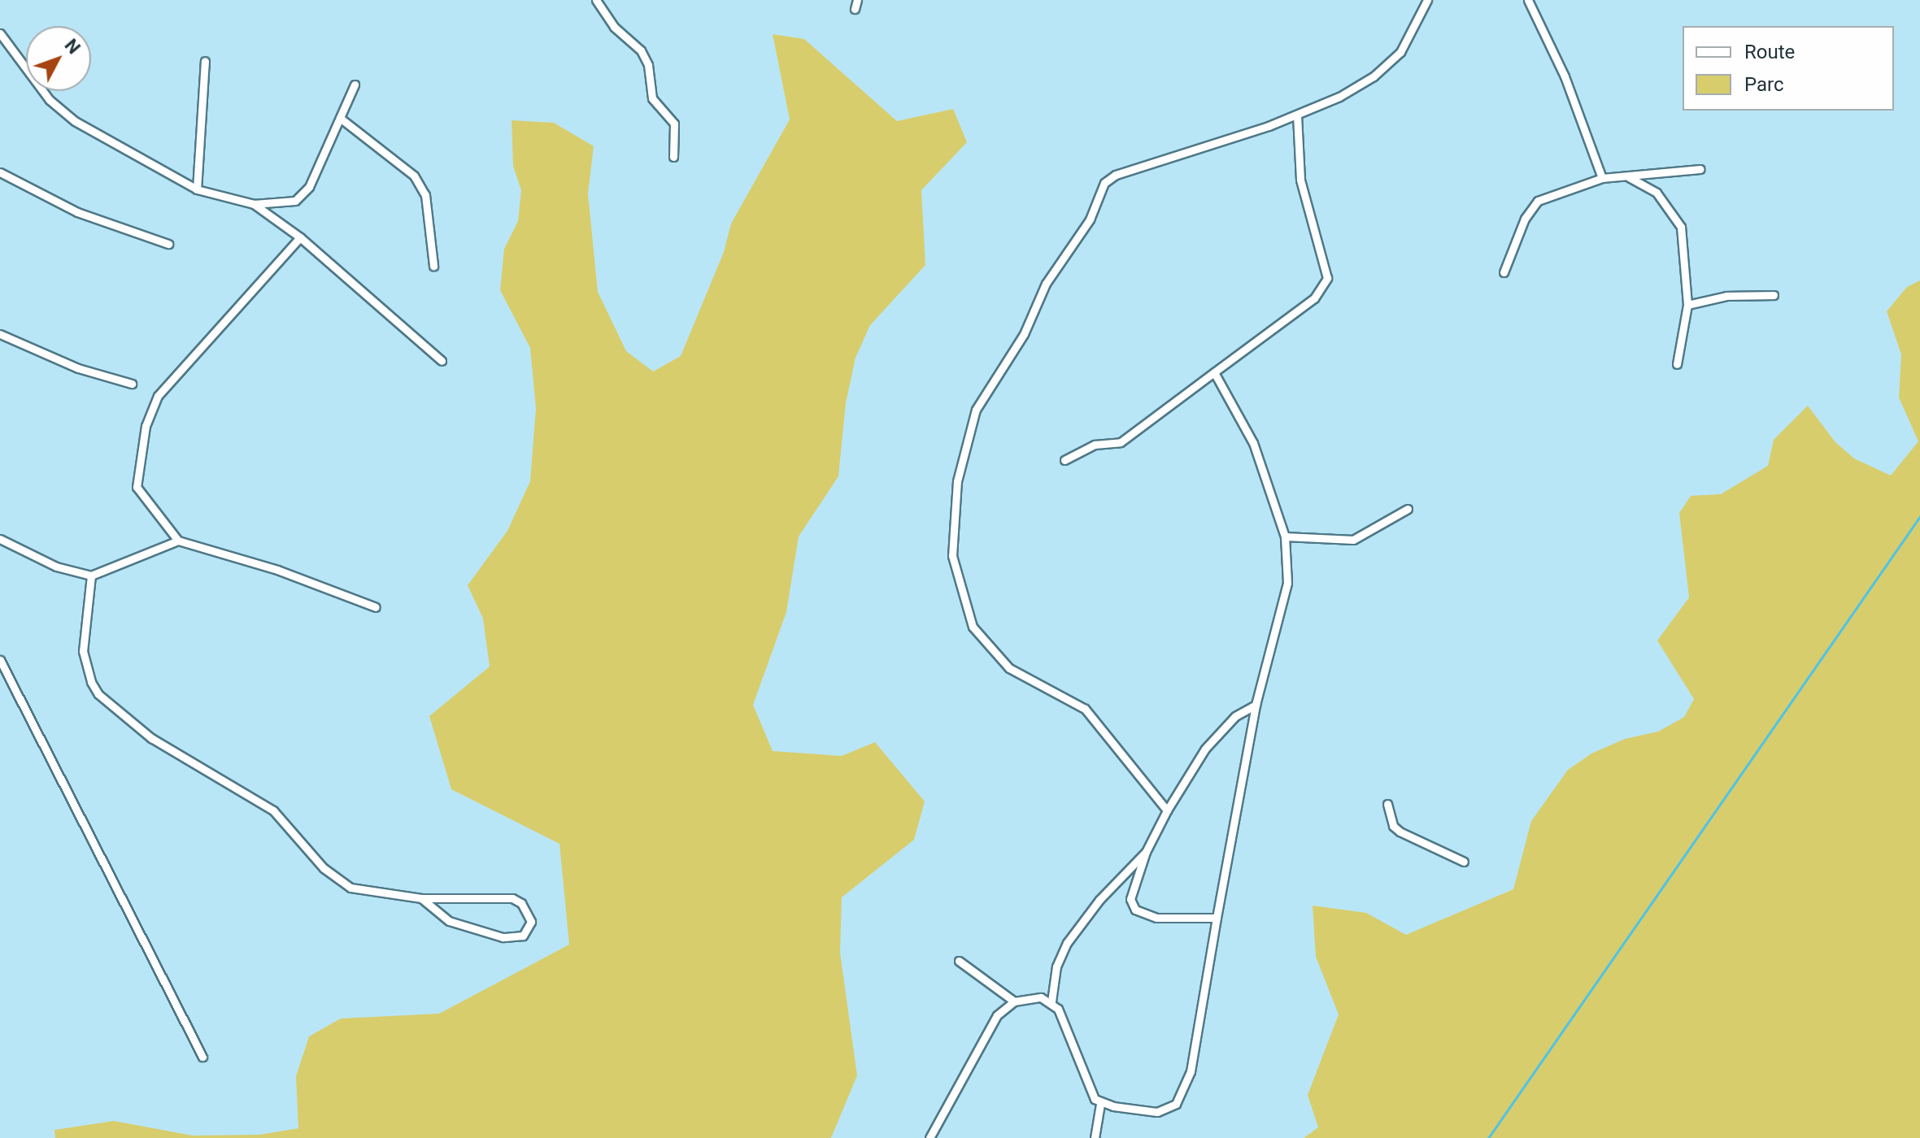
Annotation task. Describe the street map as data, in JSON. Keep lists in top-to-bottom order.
{
  "legend": ["Route", "Parc"],
  "north": "top right"
}
